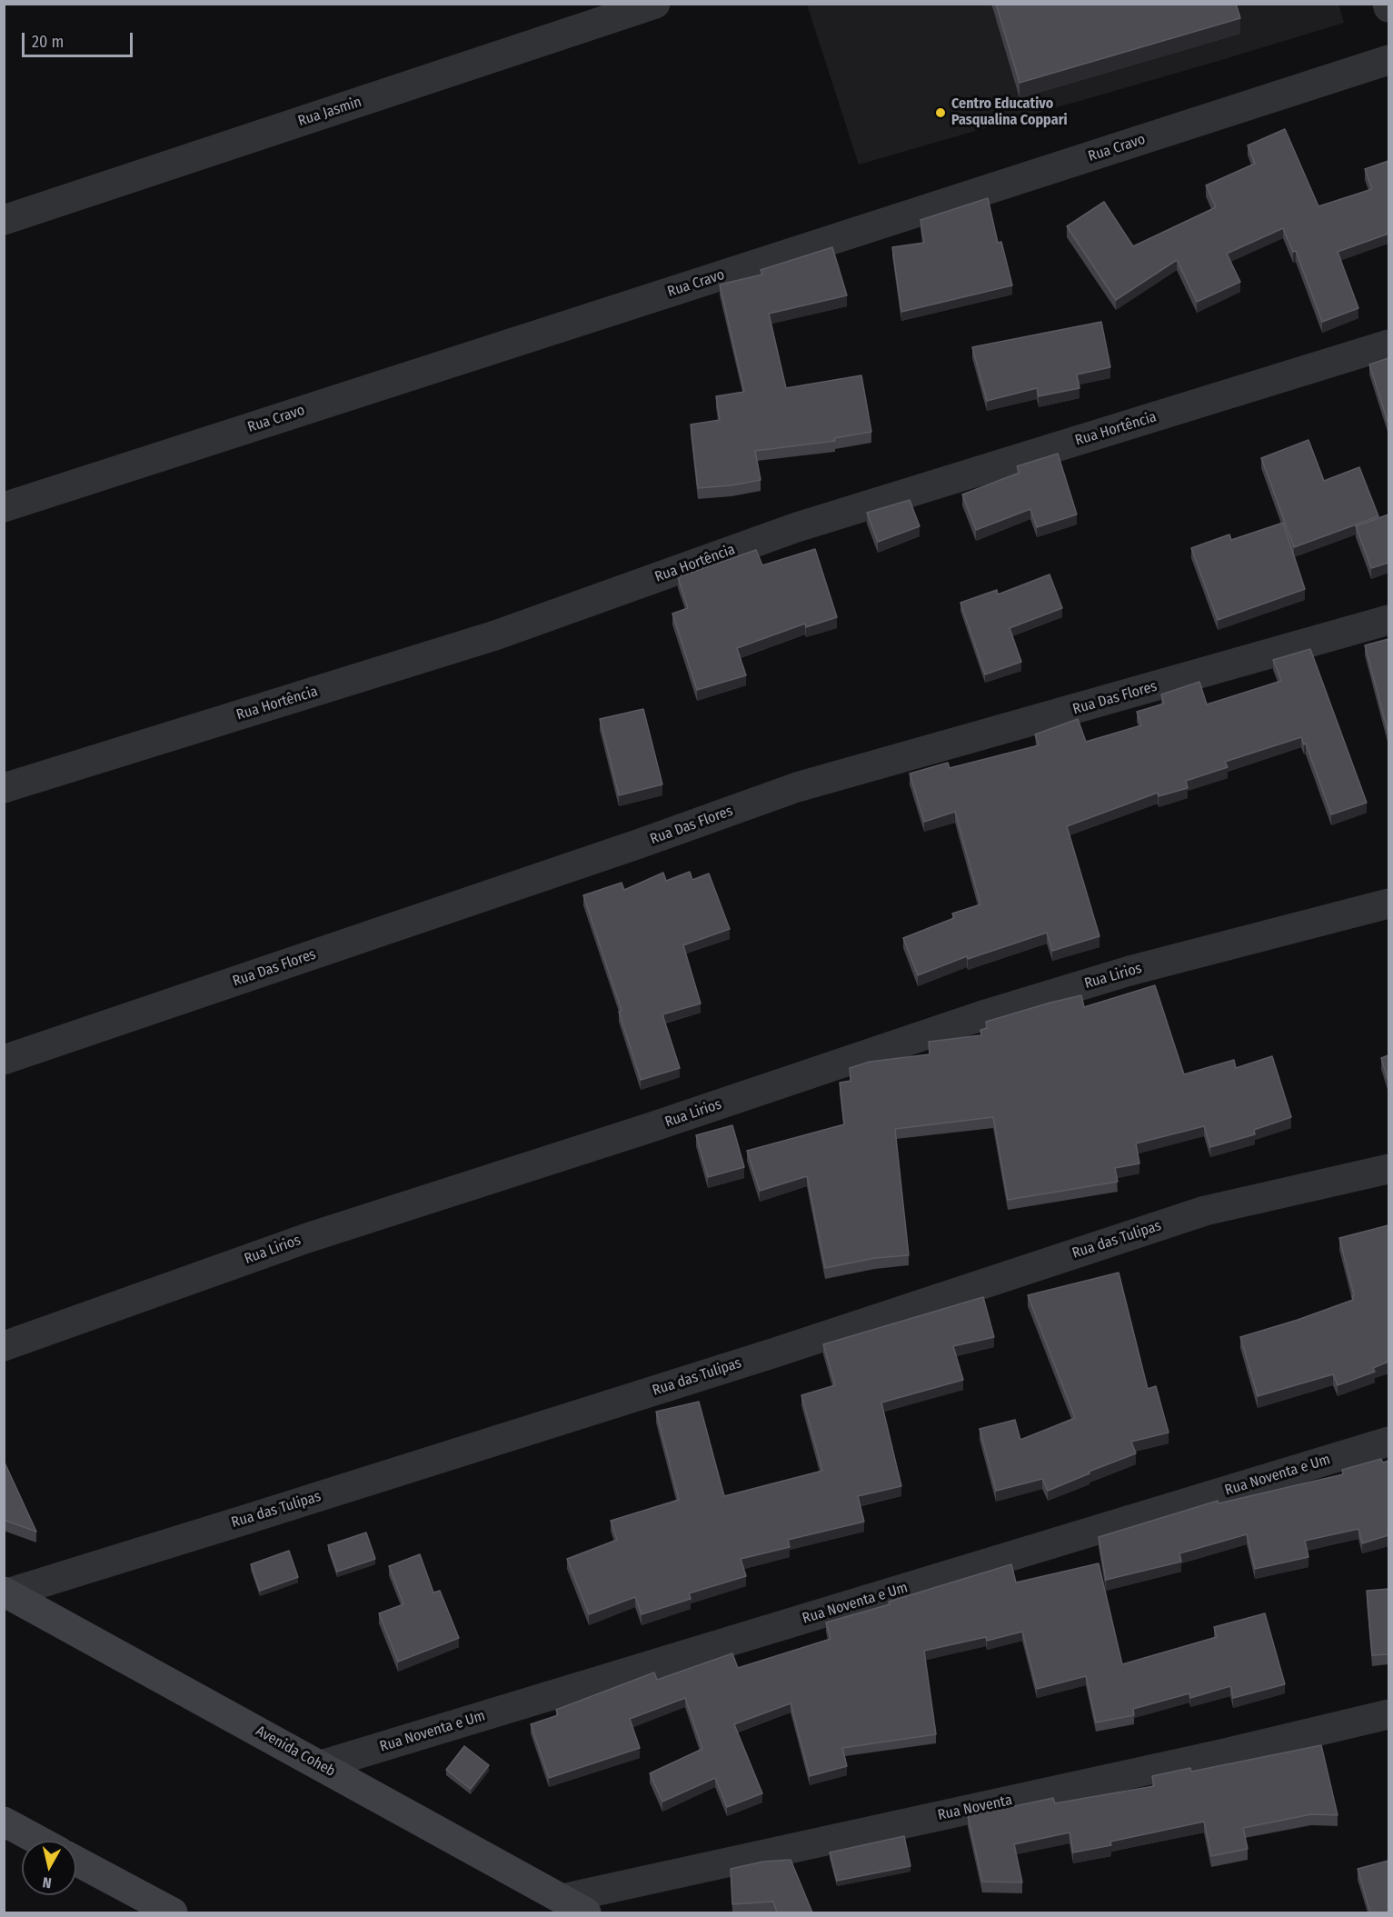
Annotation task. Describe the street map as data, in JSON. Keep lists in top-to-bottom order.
{
  "streets": {
    "main road": ["Avenida Coheb"],
    "street": [
      "Rua Jasmin",
      "Rua Cravo",
      "Rua Hortência",
      "Rua Das Flores",
      "Rua Lirios",
      "Rua das Tulipas",
      "Rua Noventa e Um",
      "Rua Noventa"
    ]
  },
  "crossings": [
    ["Rua das Tulipas", "Avenida Coheb"],
    ["Rua Noventa e Um", "Avenida Coheb"],
    ["Avenida Coheb", "Rua Noventa"]
  ],
  "places": ["Centro Educativo Pasqualina Coppari"],
  "scale_bar": "20 m",
  "north": "bottom"
}
